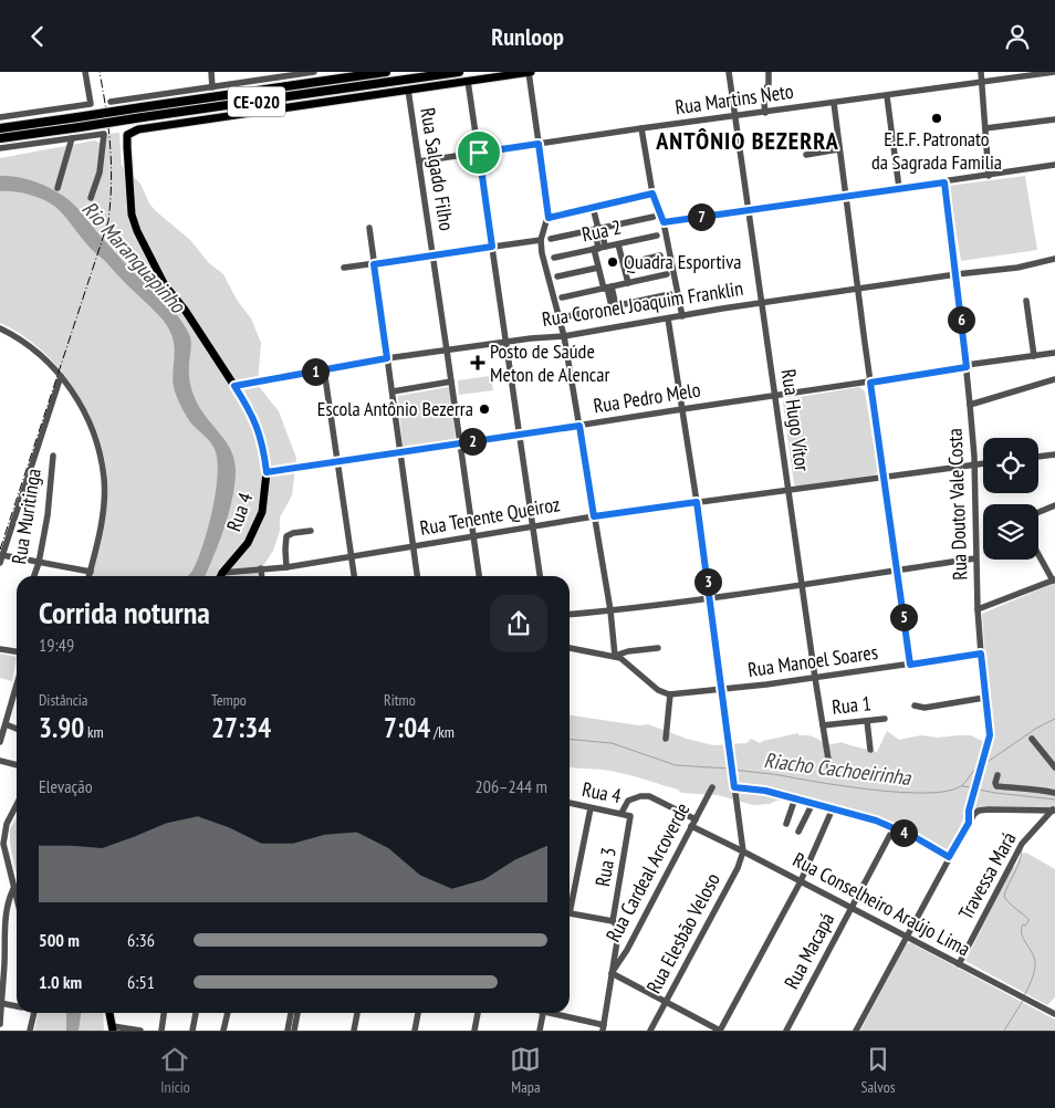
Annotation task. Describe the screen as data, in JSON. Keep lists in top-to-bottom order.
{
  "streets": {
    "highway": ["CE-020"],
    "main road": ["Rua 4"],
    "street": [
      "Rua Martins Neto",
      "Rua Salgado Filho",
      "Rua 2",
      "Rua Coronel Joaquim Franklin",
      "Rua Pedro Melo",
      "Rua Hugo Vítor",
      "Rua Doutor Vale Costa",
      "Rua Muritinga",
      "Rua Tenente Queiroz",
      "Rua Manoel Soares",
      "Rua 1",
      "Rua 3",
      "Rua Cardeal Arcoverde",
      "Travessa Mará",
      "Rua Conselheiro Araújo Lima",
      "Rua Elesbão Veloso",
      "Rua Macapá"
    ]
  },
  "crossings": [
    ["Rua Martins Neto", "Rua Salgado Filho"],
    ["Rua Martins Neto", "Rua Hugo Vítor"],
    ["Rua Salgado Filho", "Rua Coronel Joaquim Franklin"],
    ["Rua Salgado Filho", "Rua Pedro Melo"],
    ["Rua Salgado Filho", "Rua Tenente Queiroz"],
    ["Rua Coronel Joaquim Franklin", "Rua Hugo Vítor"],
    ["Rua Coronel Joaquim Franklin", "Rua Doutor Vale Costa"],
    ["Rua Coronel Joaquim Franklin", "Rua 4"],
    ["Rua Pedro Melo", "Rua Hugo Vítor"],
    ["Rua Pedro Melo", "Rua Doutor Vale Costa"],
    ["Rua Pedro Melo", "Rua 4"],
    ["Rua Hugo Vítor", "Rua Tenente Queiroz"],
    ["Rua Hugo Vítor", "Rua Manoel Soares"],
    ["Rua Hugo Vítor", "Rua 1"],
    ["Rua Doutor Vale Costa", "Rua Tenente Queiroz"],
    ["Rua Doutor Vale Costa", "Rua Manoel Soares"],
    ["Rua 4", "Rua Tenente Queiroz"],
    ["Rua 4", "Rua 3"],
    ["Rua 3", "Rua Cardeal Arcoverde"],
    ["Rua Cardeal Arcoverde", "Rua Conselheiro Araújo Lima"],
    ["Travessa Mará", "Rua Conselheiro Araújo Lima"],
    ["Rua Conselheiro Araújo Lima", "Rua Elesbão Veloso"],
    ["Rua Conselheiro Araújo Lima", "Rua Macapá"]
  ],
  "districts": ["ANTÔNIO BEZERRA"],
  "water": ["Rio Maranguapinho", "Riacho Cachoeirinha"],
  "places": {
    "other": ["E.E.F. Patronato da Sagrada Familia", "Quadra Esportiva", "Escola Antônio Bezerra"],
    "health": ["Posto de Saúde Meton de Alencar"]
  },
  "page": {
    "header": "Runloop",
    "pins": [
      "7",
      "6",
      "1",
      "2",
      "3",
      "5",
      "4"
    ],
    "heading": ["Corrida noturna", "19:49"],
    "stats": [
      ["Distância", "3.90 km"],
      ["Tempo", "27:34"],
      ["Ritmo", "7:04 /km"]
    ],
    "chart": ["Elevação", "206–244 m"],
    "list": [
      {
        "name": "500 m",
        "note": "6:36"
      },
      {
        "name": "1.0 km",
        "note": "6:51"
      }
    ],
    "tabs": ["Início", "Mapa", "Salvos"]
  }
}
